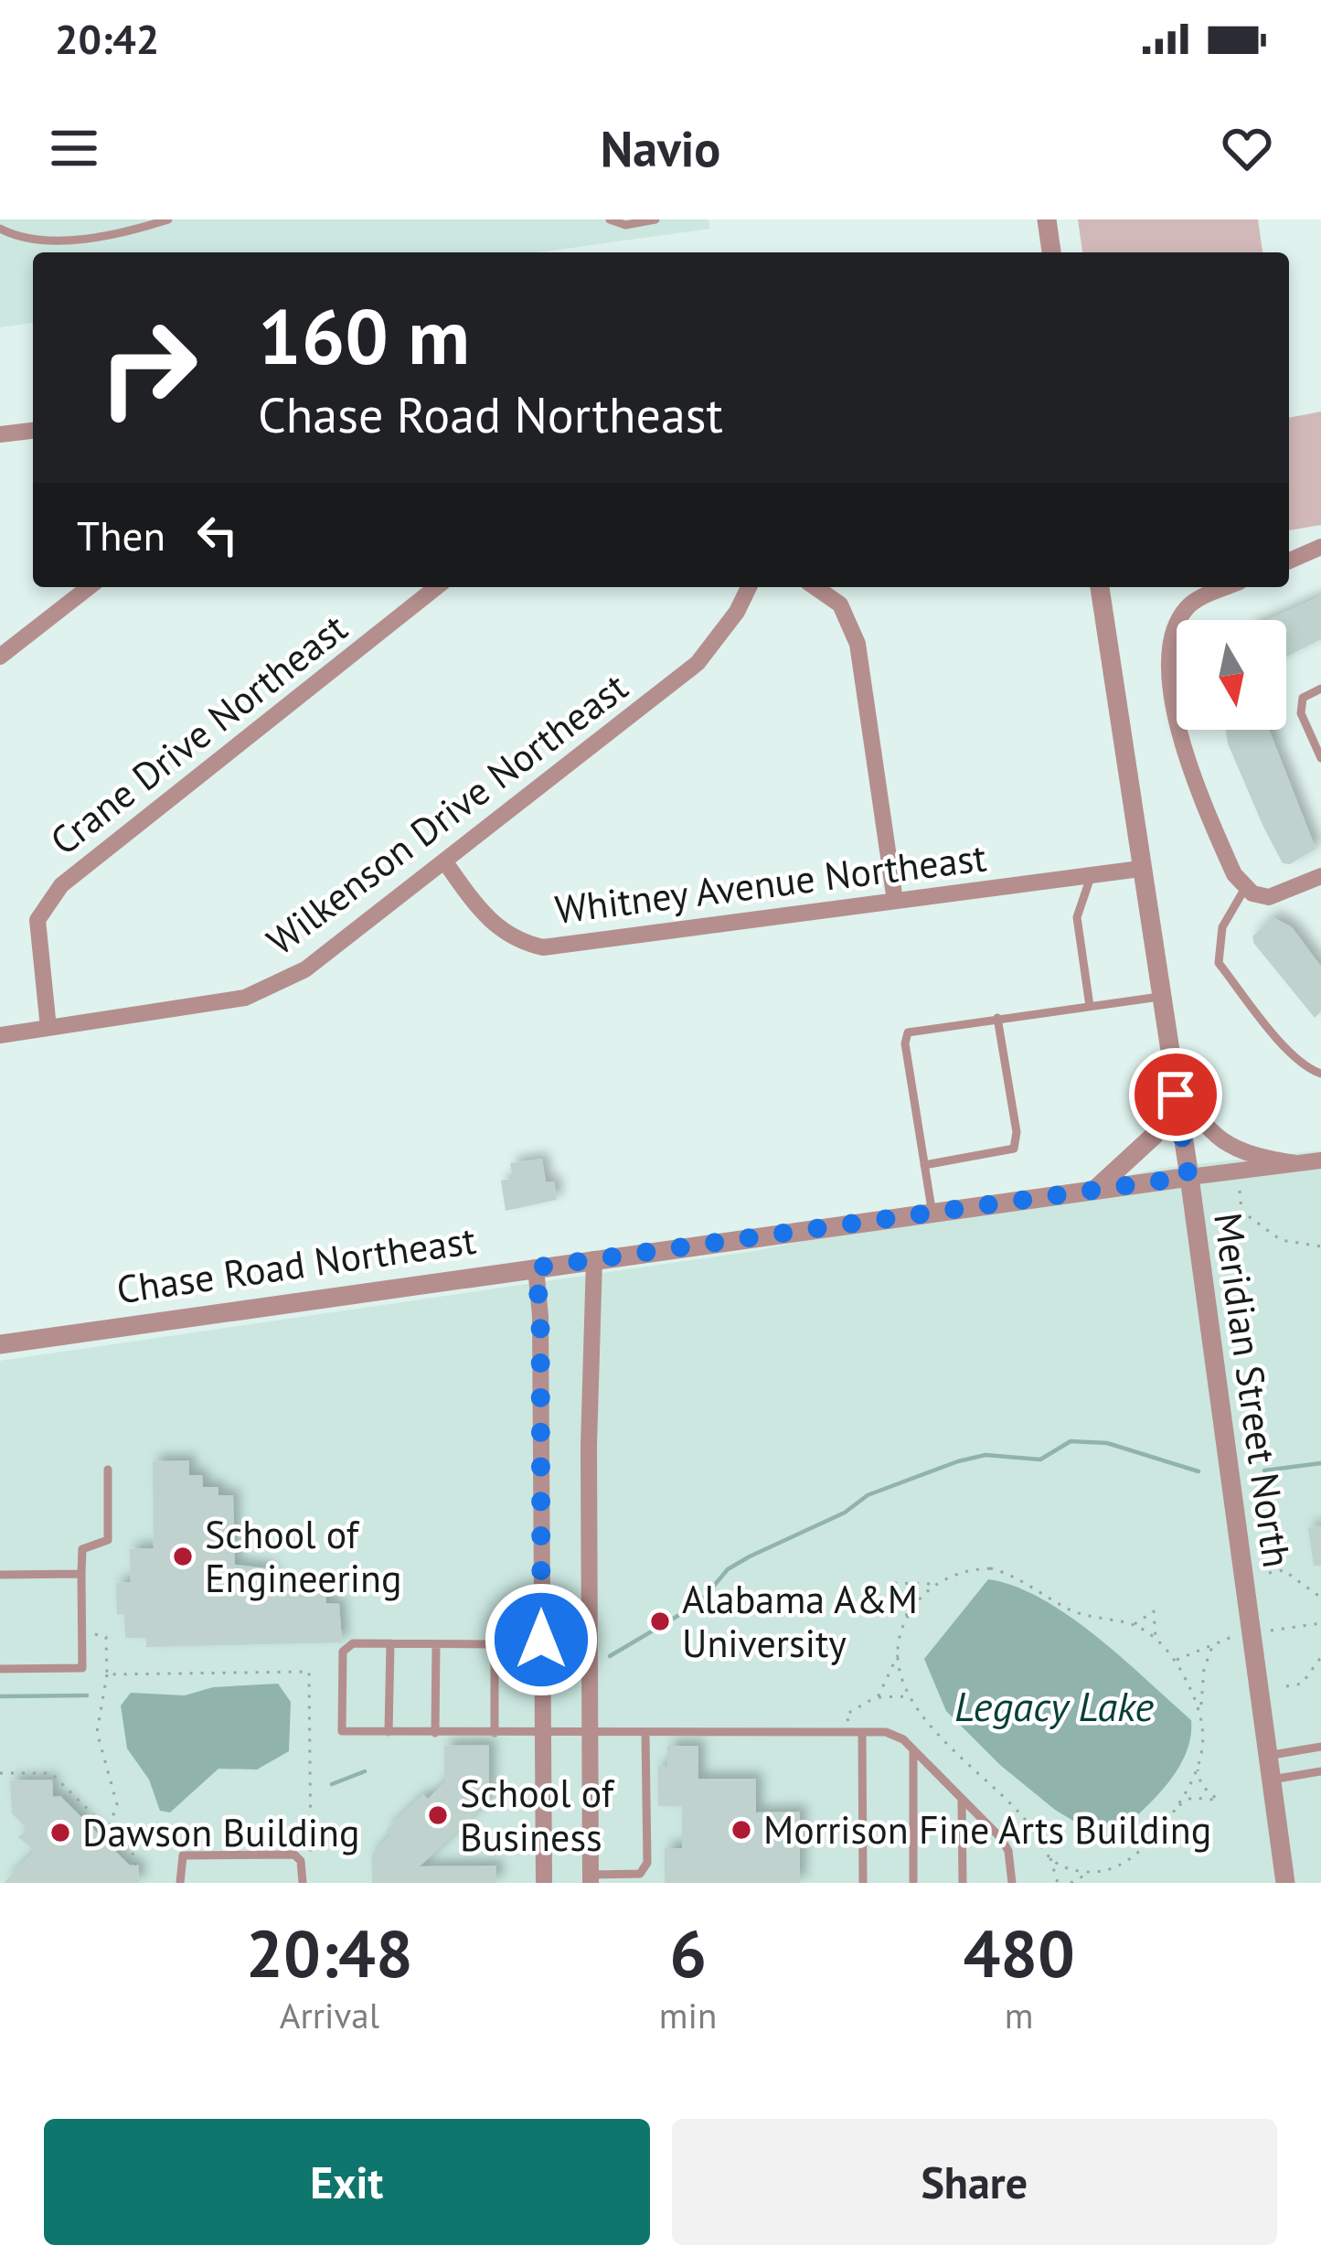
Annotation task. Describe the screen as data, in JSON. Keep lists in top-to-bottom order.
{
  "streets": {
    "street": [
      "Crane Drive Northeast",
      "Wilkenson Drive Northeast",
      "Whitney Avenue Northeast",
      "Chase Road Northeast",
      "Meridian Street North"
    ]
  },
  "crossings": [
    ["Crane Drive Northeast", "Wilkenson Drive Northeast"],
    ["Wilkenson Drive Northeast", "Whitney Avenue Northeast"],
    ["Whitney Avenue Northeast", "Meridian Street North"],
    ["Chase Road Northeast", "Meridian Street North"]
  ],
  "water": ["Legacy Lake"],
  "places": [
    "School of Engineering",
    "Alabama A&M University",
    "School of Business",
    "Morrison Fine Arts Building",
    "Dawson Building"
  ],
  "north": "bottom",
  "page": {
    "status": "20:42",
    "header": "Navio",
    "turn": ["160 m", "Chase Road Northeast"],
    "then": "Then",
    "eta": [
      "20:48",
      "Arrival",
      "6",
      "min",
      "480",
      "m"
    ],
    "buttons": ["Exit", "Share"]
  }
}
